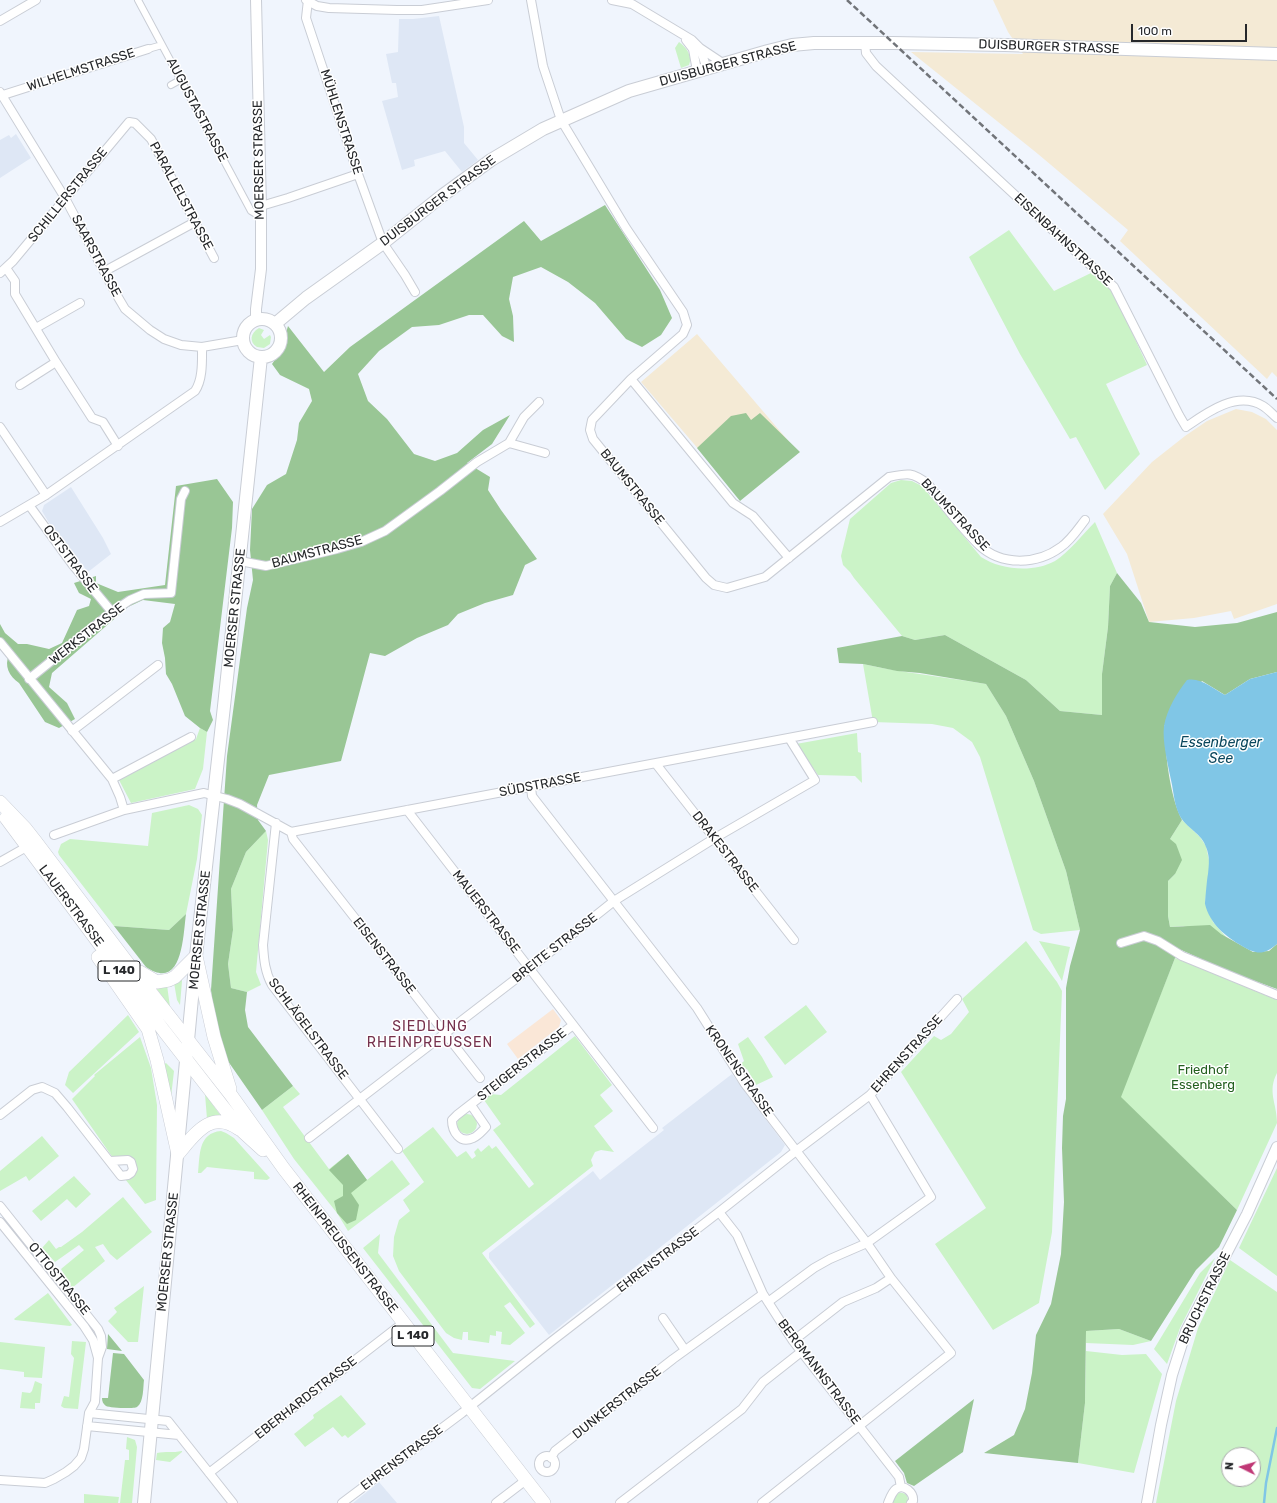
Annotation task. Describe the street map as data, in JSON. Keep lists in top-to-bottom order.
{
  "streets": {
    "main road": [
      "DUISBURGER STRASSE",
      "MOERSER STRASSE",
      "LAUERSTRASSE",
      "L 140",
      "RHEINPREUSSENSTRASSE"
    ],
    "street": [
      "WILHELMSTRASSE",
      "AUGUSTASTRASSE",
      "MÜHLENSTRASSE",
      "SCHILLERSTRASSE",
      "PARALLELSTRASSE",
      "EISENBAHNSTRASSE",
      "SAARSTRASSE",
      "BAUMSTRASSE",
      "OSTSTRASSE",
      "WERKSTRASSE",
      "SÜDSTRASSE",
      "DRAKESTRASSE",
      "MAUERSTRASSE",
      "BREITE STRASSE",
      "EISENSTRASSE",
      "SCHLÄGELSTRASSE",
      "EHRENSTRASSE",
      "STEIGERSTRASSE",
      "KRONENSTRASSE",
      "OTTOSTRASSE",
      "BRUCHSTRASSE",
      "BERGMANNSTRASSE",
      "EBERHARDSTRASSE",
      "DUNKERSTRASSE"
    ]
  },
  "crossings": [
    ["DUISBURGER STRASSE", "MÜHLENSTRASSE"],
    ["DUISBURGER STRASSE", "MOERSER STRASSE"],
    ["DUISBURGER STRASSE", "EISENBAHNSTRASSE"],
    ["DUISBURGER STRASSE", "SAARSTRASSE"],
    ["DUISBURGER STRASSE", "BAUMSTRASSE"],
    ["WILHELMSTRASSE", "AUGUSTASTRASSE"],
    ["WILHELMSTRASSE", "SAARSTRASSE"],
    ["AUGUSTASTRASSE", "MOERSER STRASSE"],
    ["MOERSER STRASSE", "SAARSTRASSE"],
    ["MOERSER STRASSE", "BAUMSTRASSE"],
    ["MOERSER STRASSE", "LAUERSTRASSE"],
    ["MOERSER STRASSE", "RHEINPREUSSENSTRASSE"],
    ["SCHILLERSTRASSE", "PARALLELSTRASSE"],
    ["SCHILLERSTRASSE", "SAARSTRASSE"],
    ["OSTSTRASSE", "WERKSTRASSE"],
    ["SÜDSTRASSE", "DRAKESTRASSE"],
    ["SÜDSTRASSE", "MAUERSTRASSE"],
    ["SÜDSTRASSE", "BREITE STRASSE"],
    ["SÜDSTRASSE", "EISENSTRASSE"],
    ["SÜDSTRASSE", "KRONENSTRASSE"],
    ["DRAKESTRASSE", "BREITE STRASSE"],
    ["LAUERSTRASSE", "RHEINPREUSSENSTRASSE"],
    ["MAUERSTRASSE", "BREITE STRASSE"],
    ["MAUERSTRASSE", "STEIGERSTRASSE"],
    ["BREITE STRASSE", "EISENSTRASSE"],
    ["BREITE STRASSE", "SCHLÄGELSTRASSE"],
    ["BREITE STRASSE", "KRONENSTRASSE"],
    ["EHRENSTRASSE", "KRONENSTRASSE"],
    ["EHRENSTRASSE", "RHEINPREUSSENSTRASSE"],
    ["EHRENSTRASSE", "BERGMANNSTRASSE"],
    ["KRONENSTRASSE", "BERGMANNSTRASSE"],
    ["RHEINPREUSSENSTRASSE", "EBERHARDSTRASSE"],
    ["BERGMANNSTRASSE", "DUNKERSTRASSE"]
  ],
  "districts": ["SIEDLUNG RHEINPREUSSEN"],
  "water": ["Essenberger See"],
  "parks": ["Friedhof Essenberg"],
  "scale_bar": "100 m",
  "north": "left"
}
